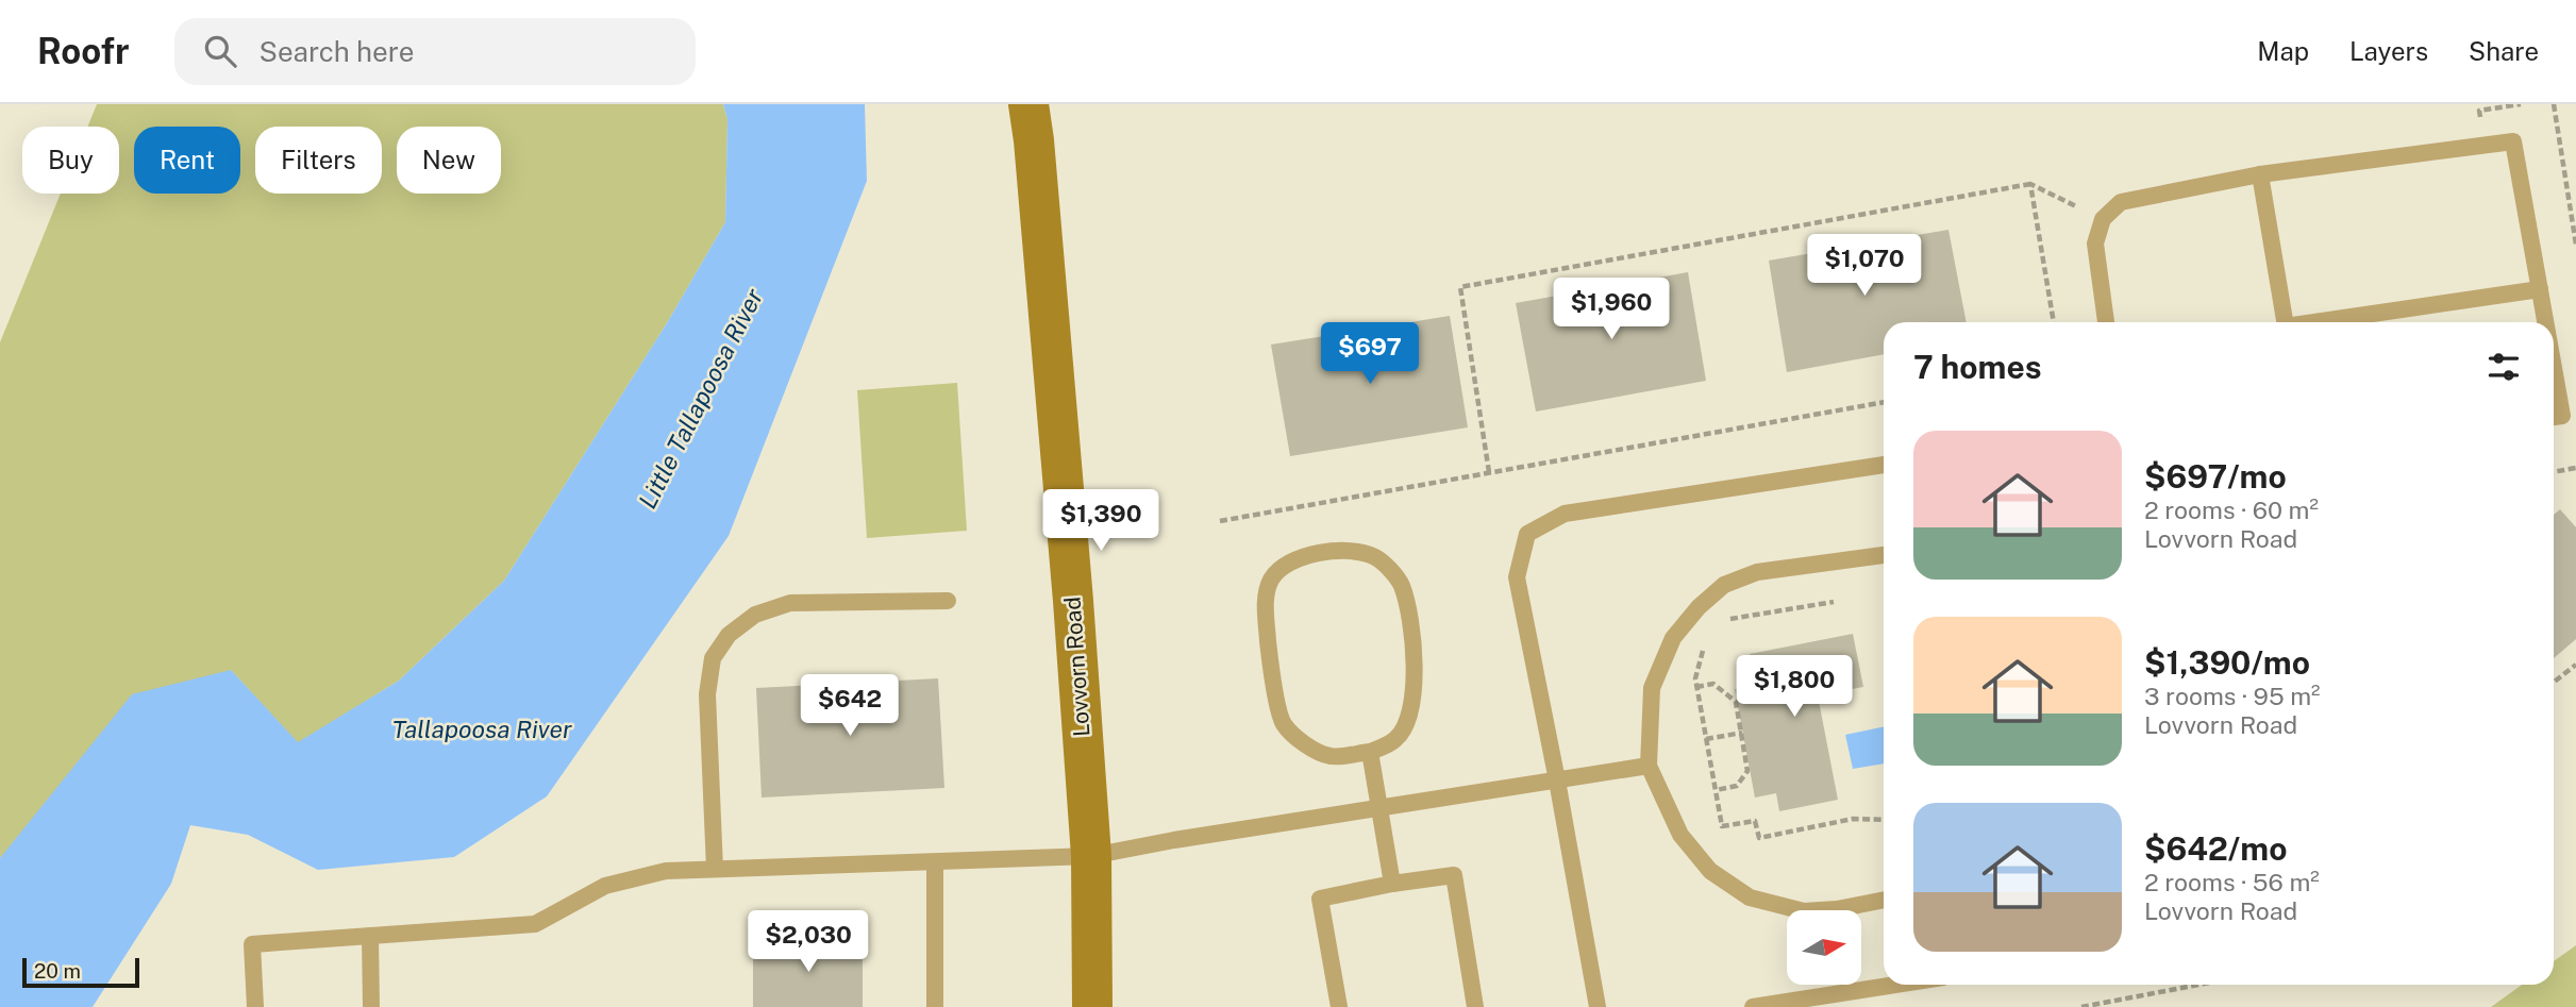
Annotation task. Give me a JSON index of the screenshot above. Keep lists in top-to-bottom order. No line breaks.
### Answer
{"streets":{"street":["Lovvorn Road"]},"water":["Little Tallapoosa River","Tallapoosa River"],"scale_bar":"20 m","north":"right","page":{"header":"Roofr","search":"Search here","nav":["Map","Layers","Share"],"chip":["Buy","Rent","Filters","New"],"price":["$1,070","$1,960","$697","$1,390","$1,800","$642","$2,030"],"heading":"7 homes","list":[{"name":"$697/mo","note":"2 rooms · 60 m² · Lovvorn Road"},{"name":"$1,390/mo","note":"3 rooms · 95 m² · Lovvorn Road"},{"name":"$642/mo","note":"2 rooms · 56 m² · Lovvorn Road"}],"scale":"20 m"}}
